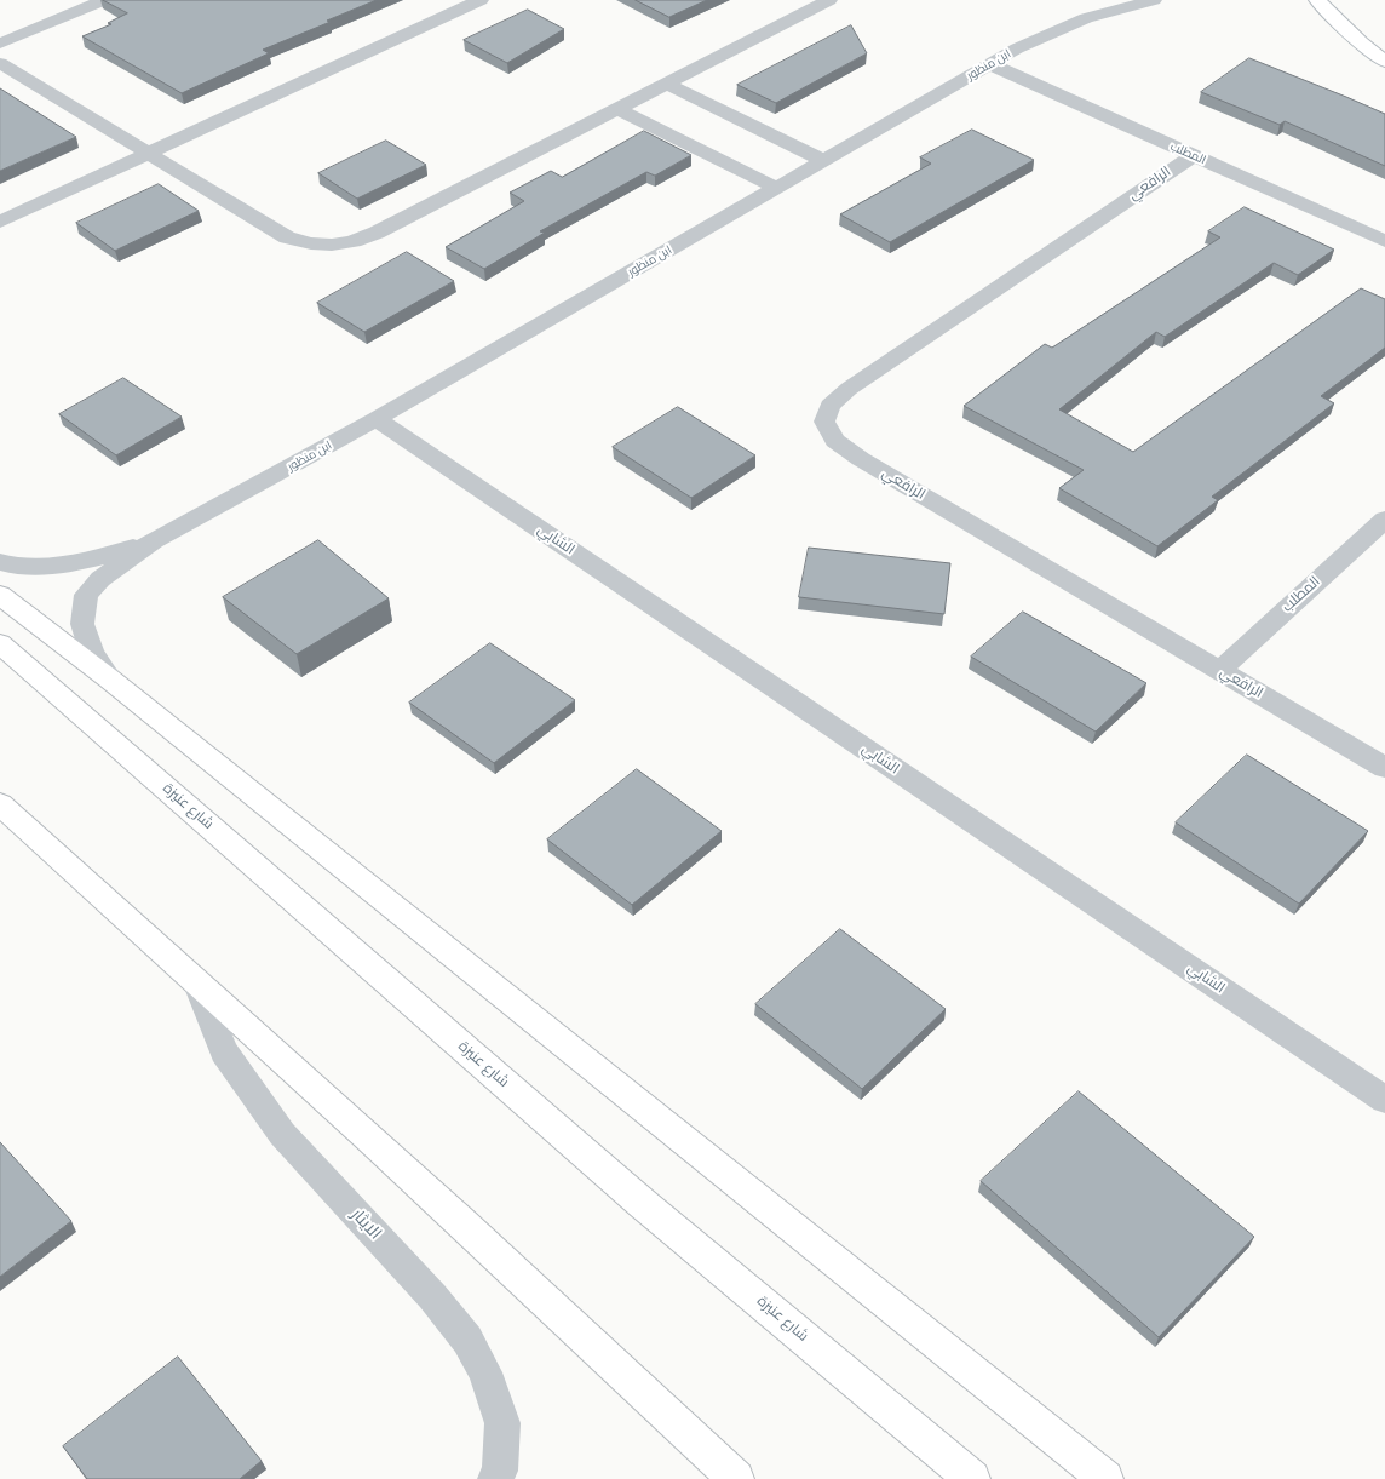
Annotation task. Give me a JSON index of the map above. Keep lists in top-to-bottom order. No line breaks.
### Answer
{"streets":{"main road":["شارع عنيزة"],"street":["ابن منظور","المطلب","الرافعي","الشابي","الايثار"]},"crossings":[["ابن منظور","المطلب"],["ابن منظور","الشابي"],["المطلب","الرافعي"]]}
